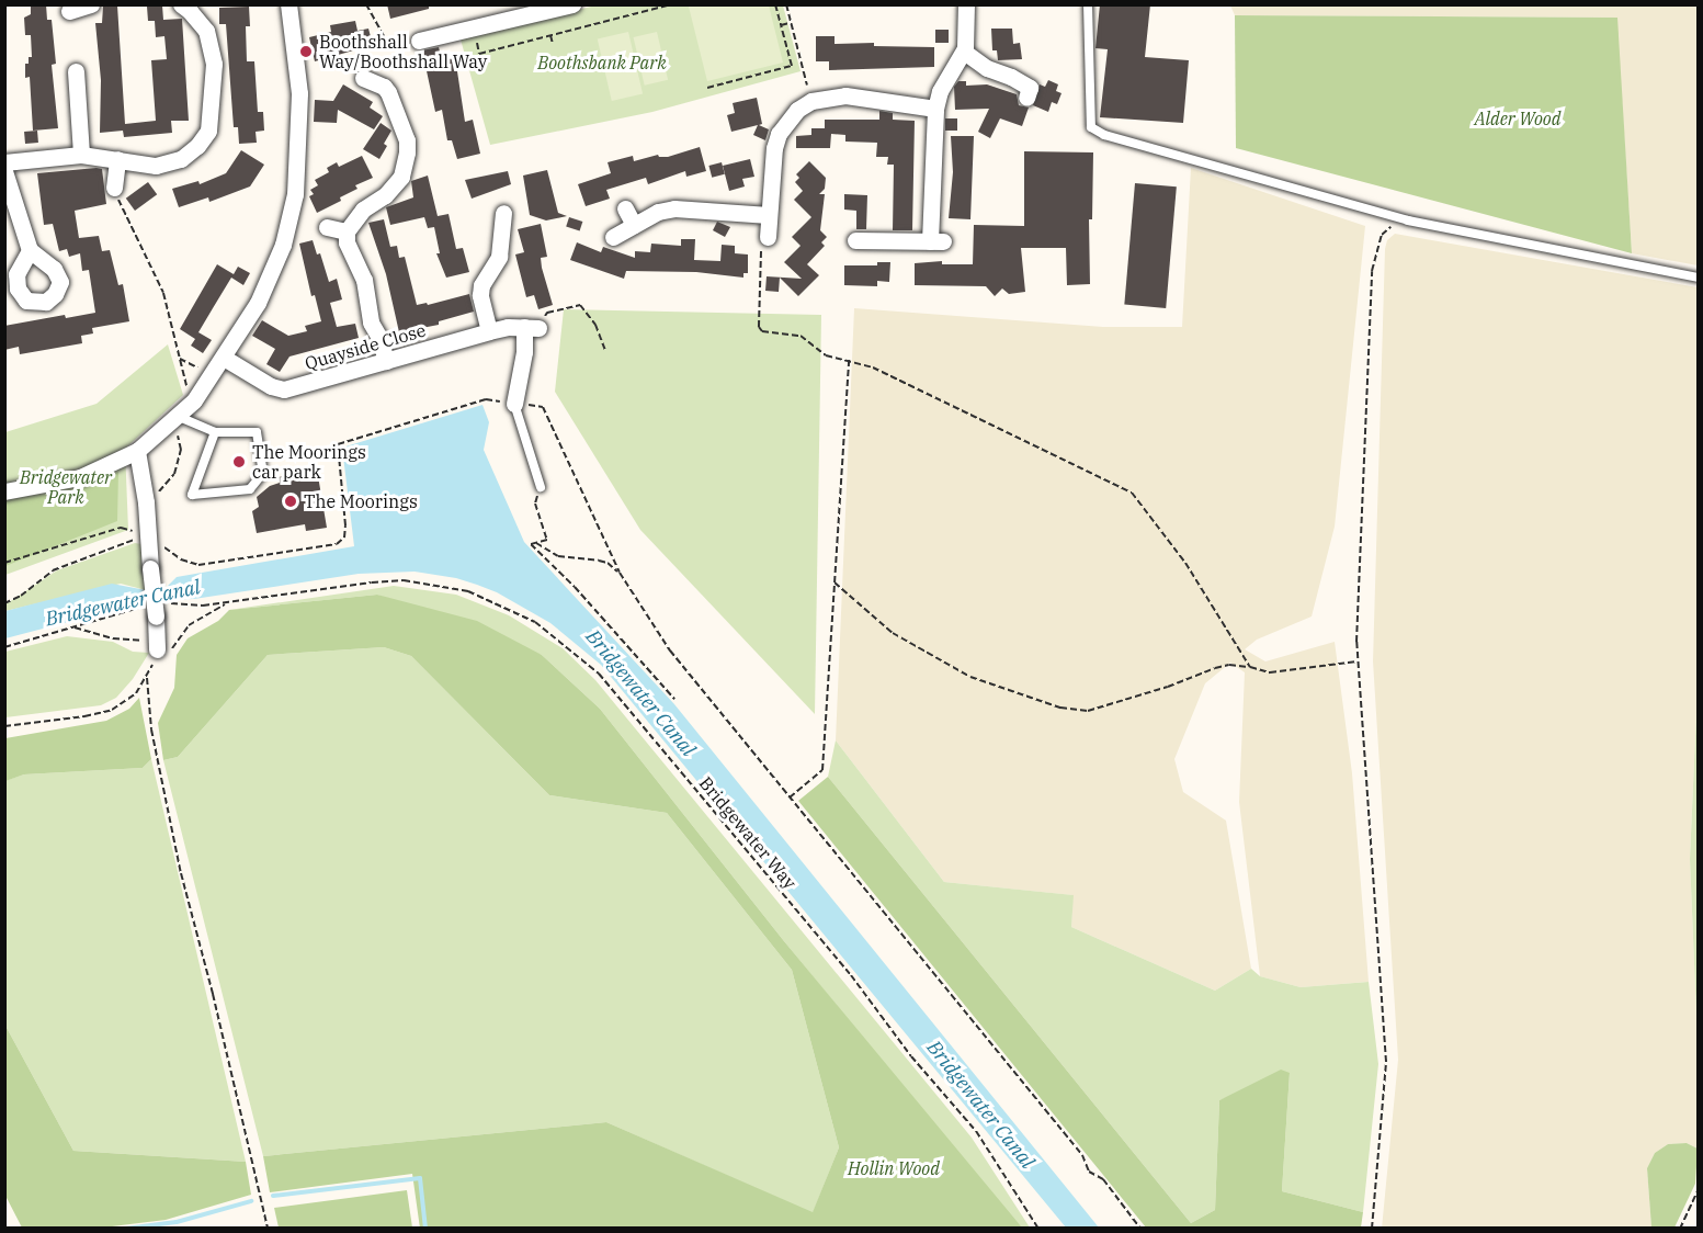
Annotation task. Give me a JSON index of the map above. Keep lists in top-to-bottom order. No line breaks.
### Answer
{"streets":{"street":["Quayside Close"],"path":["Bridgewater Way"]},"water":["Bridgewater Canal"],"parks":["Boothsbank Park","Alder Wood","Bridgewater Park","Hollin Wood"],"places":["Boothshall Way/Boothshall Way","The Moorings car park","The Moorings"]}
